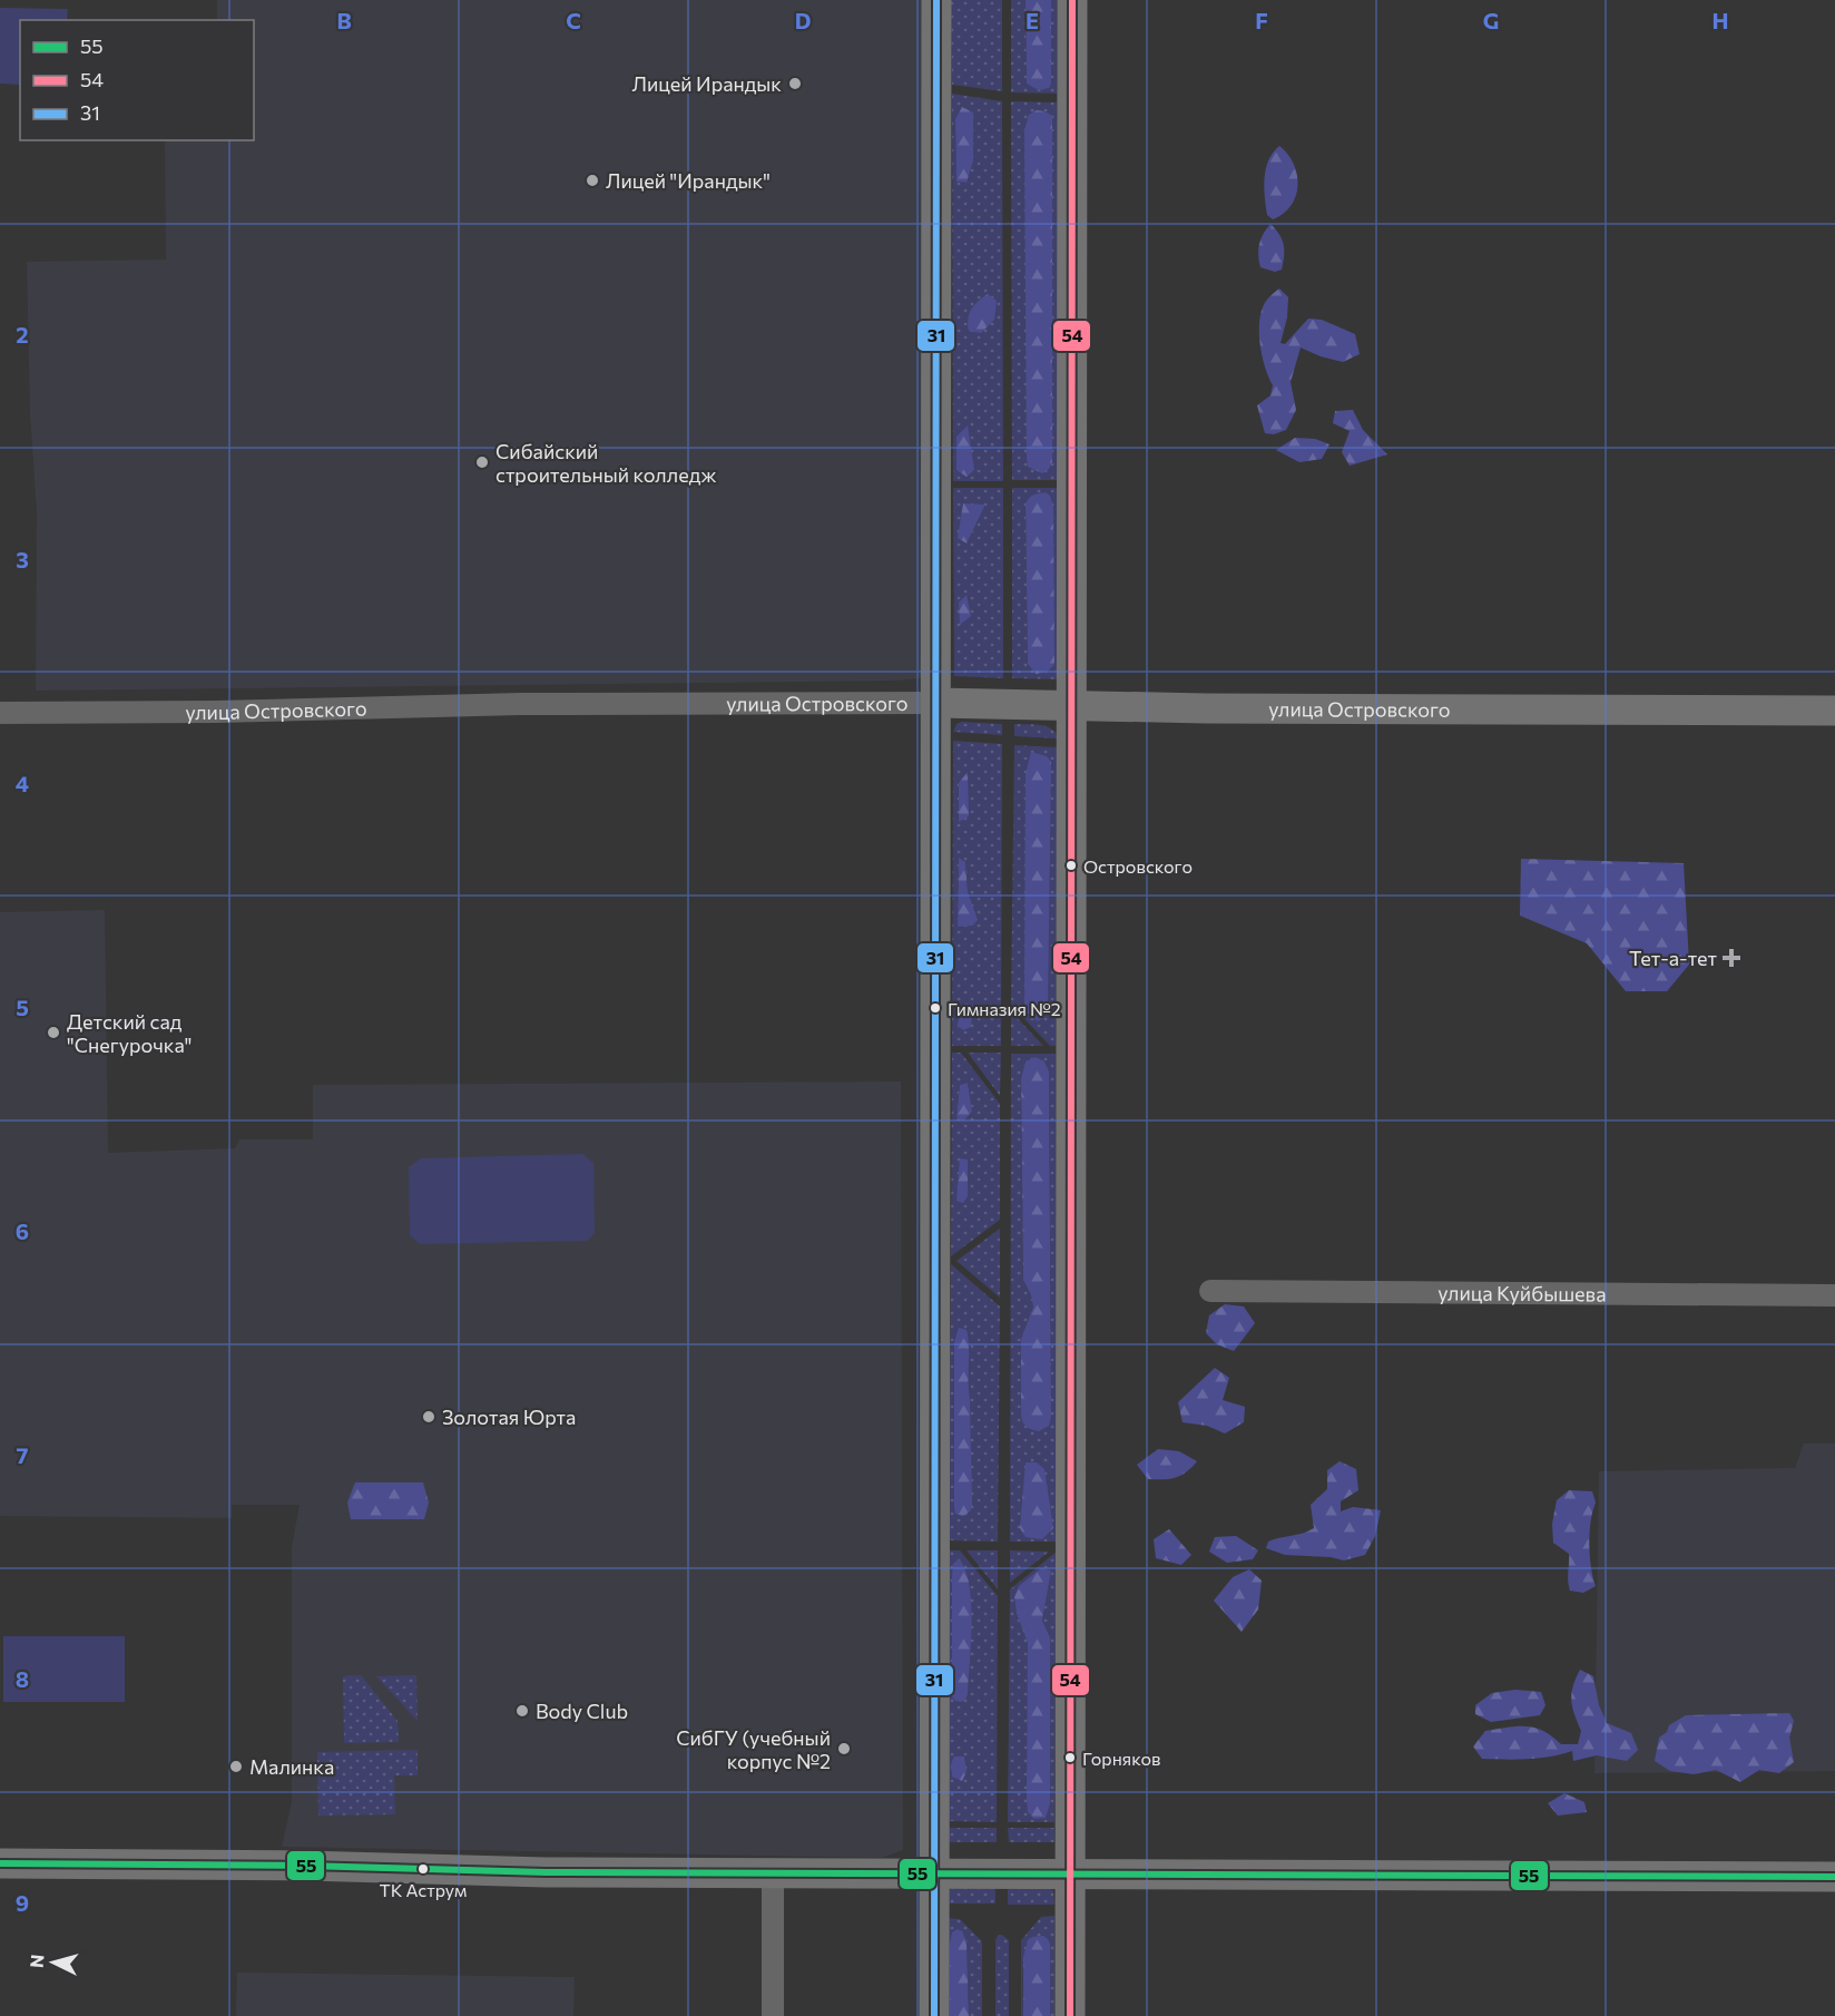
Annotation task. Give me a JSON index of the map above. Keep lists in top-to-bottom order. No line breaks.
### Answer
{"streets":{"main road":["улица Островского"],"street":["улица Куйбышева"]},"places":{"other":["Лицей Ирандык","Лицей \"Ирандык\"","Сибайский строительный колледж","Островского","Гимназия №2","Детский сад \"Снегурочка\"","Золотая Юрта","Body Club","СибГУ (учебный корпус №2","Горняков","Малинка","ТК Аструм"],"health":["Тет-а-тет"]},"lines":["transit line 54","transit line 31","transit line 55"],"legend":["55","54","31"],"north":"left","grid":{"columns":["B","C","D","E","F","G","H"],"rows":["2","3","4","5","6","7","8","9"]}}
